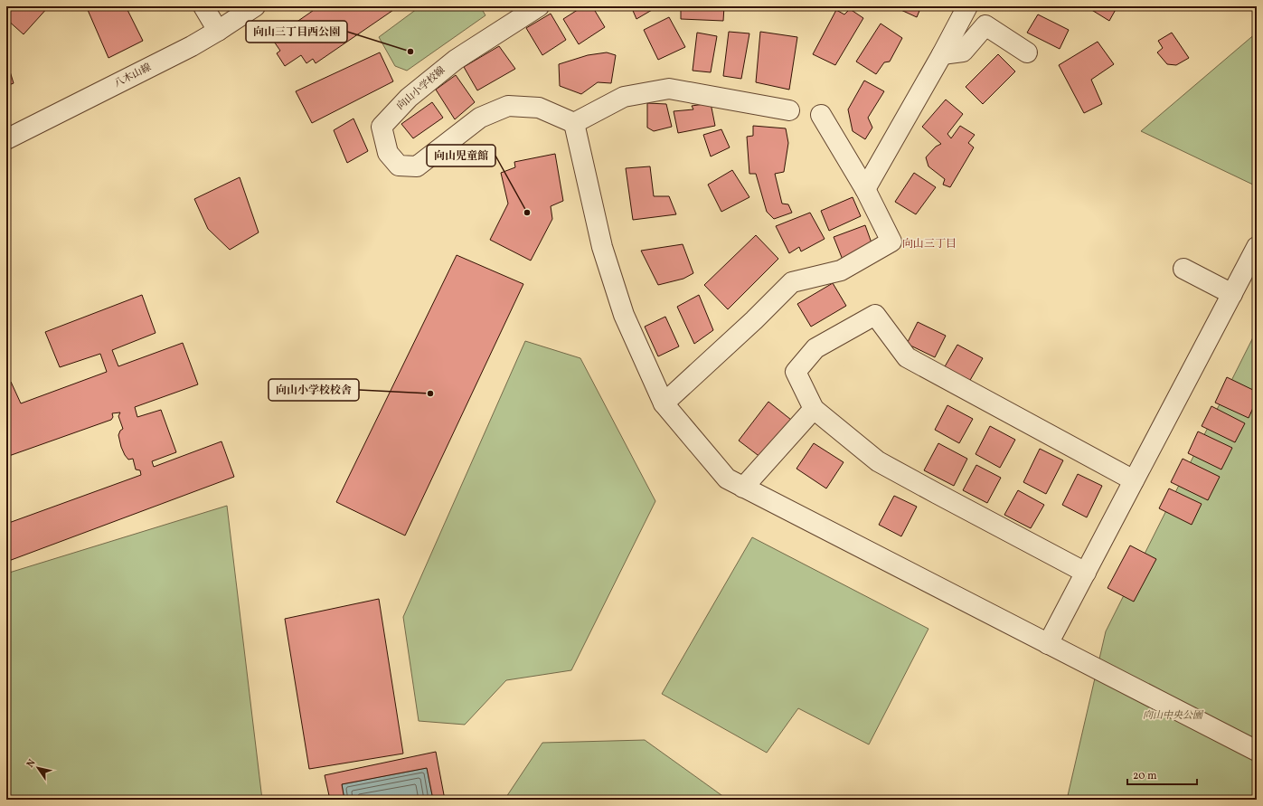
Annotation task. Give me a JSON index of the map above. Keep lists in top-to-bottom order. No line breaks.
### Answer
{"streets":{"street":["八木山線","向山小学校線"]},"districts":["向山三丁目"],"parks":["向山中央公園"],"places":["向山三丁目西公園","向山児童館","向山小学校校舎"],"scale_bar":"20 m","north":"top left"}
